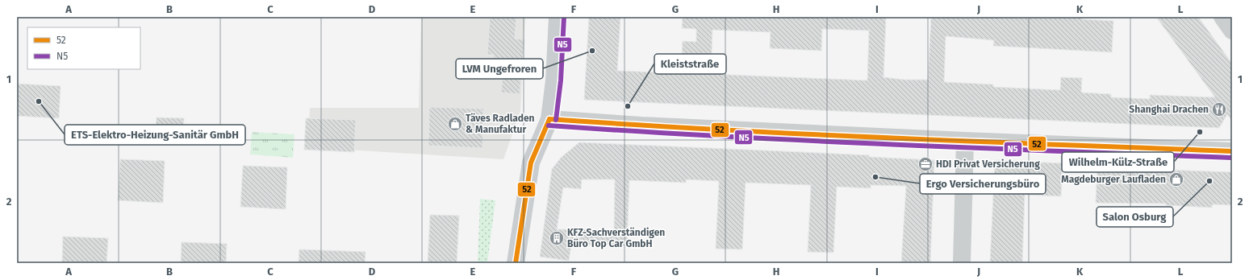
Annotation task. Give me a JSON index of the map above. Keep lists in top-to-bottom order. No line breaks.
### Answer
{"places":{"other":["LVM Ungefroren","ETS-Elektro-Heizung-Sanitär GmbH","Kleiststraße","Wilhelm-Külz-Straße","Ergo Versicherungsbüro","Salon Osburg"],"restaurant":["Shanghai Drachen"],"shop":["Täves Radladen & Manufaktur","Magdeburger Laufladen"],"office":["HDI Privat Versicherung"],"building":["KFZ-Sachverständigen Büro Top Car GmbH"]},"lines":["transit line N5","transit line 52"],"legend":["52","N5"],"grid":{"columns":["A","B","C","D","E","F","G","H","I","J","K","L"],"rows":["1","2"]}}
